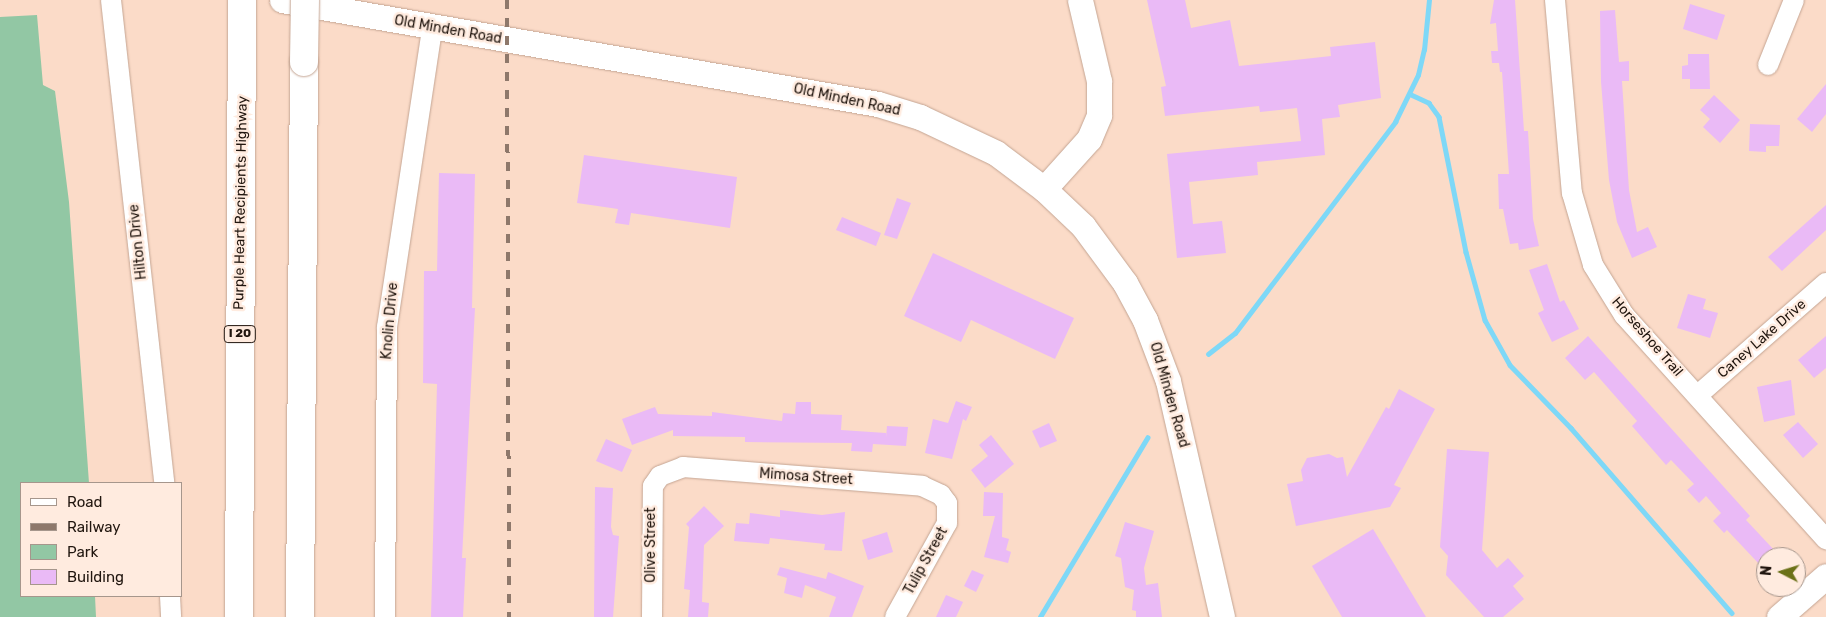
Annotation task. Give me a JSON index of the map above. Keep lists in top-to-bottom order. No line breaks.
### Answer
{"streets":{"highway":["Purple Heart Recipients Highway","I 20"],"main road":["Old Minden Road"],"street":["Hilton Drive","Knolin Drive","Horseshoe Trail","Caney Lake Drive","Mimosa Street","Olive Street","Tulip Street"]},"crossings":[["Old Minden Road","Knolin Drive"],["Horseshoe Trail","Caney Lake Drive"],["Mimosa Street","Olive Street"],["Mimosa Street","Tulip Street"]],"legend":["Road","Railway","Park","Building"],"north":"left"}
